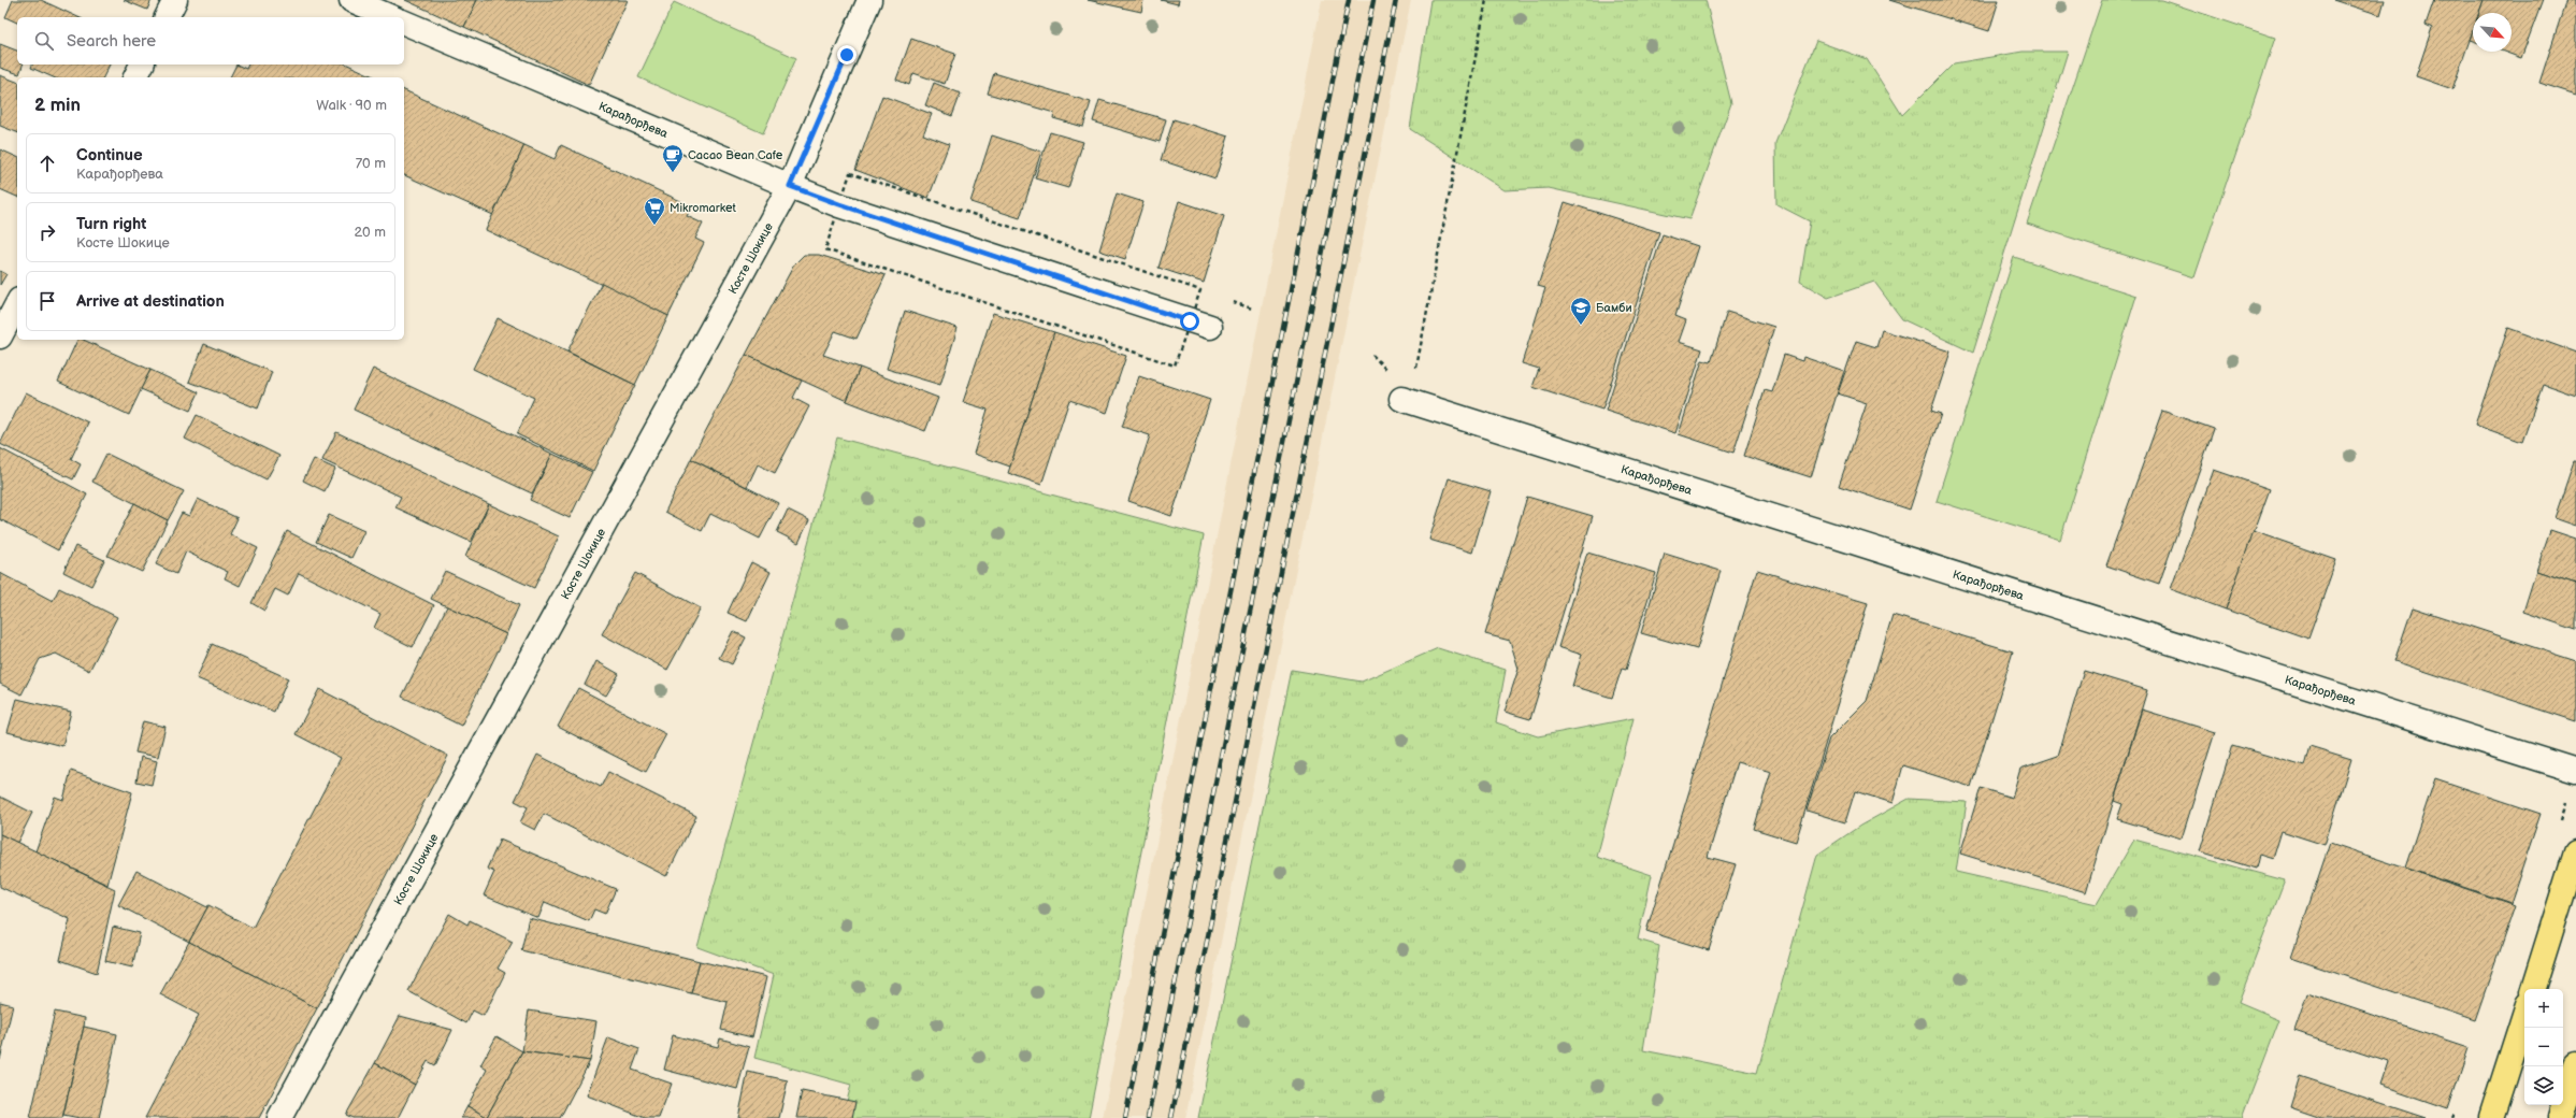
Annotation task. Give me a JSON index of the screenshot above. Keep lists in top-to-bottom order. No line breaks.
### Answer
{"streets":{"street":["Карађорђева","Косте Шокице"]},"crossings":[["Карађорђева","Косте Шокице"]],"places":{"cafe":["Cacao Bean Cafe"],"supermarket":["Mikromarket"],"school or university":["Бамби"]},"north":"bottom right","page":{"search":"Search here","heading":["2 min","Walk · 90 m"],"list":[["Continue","Карађорђева","70 m"],["Turn right","Косте Шокице","20 m"],"Arrive at destination"],"map_buttons":["+","−"]}}
